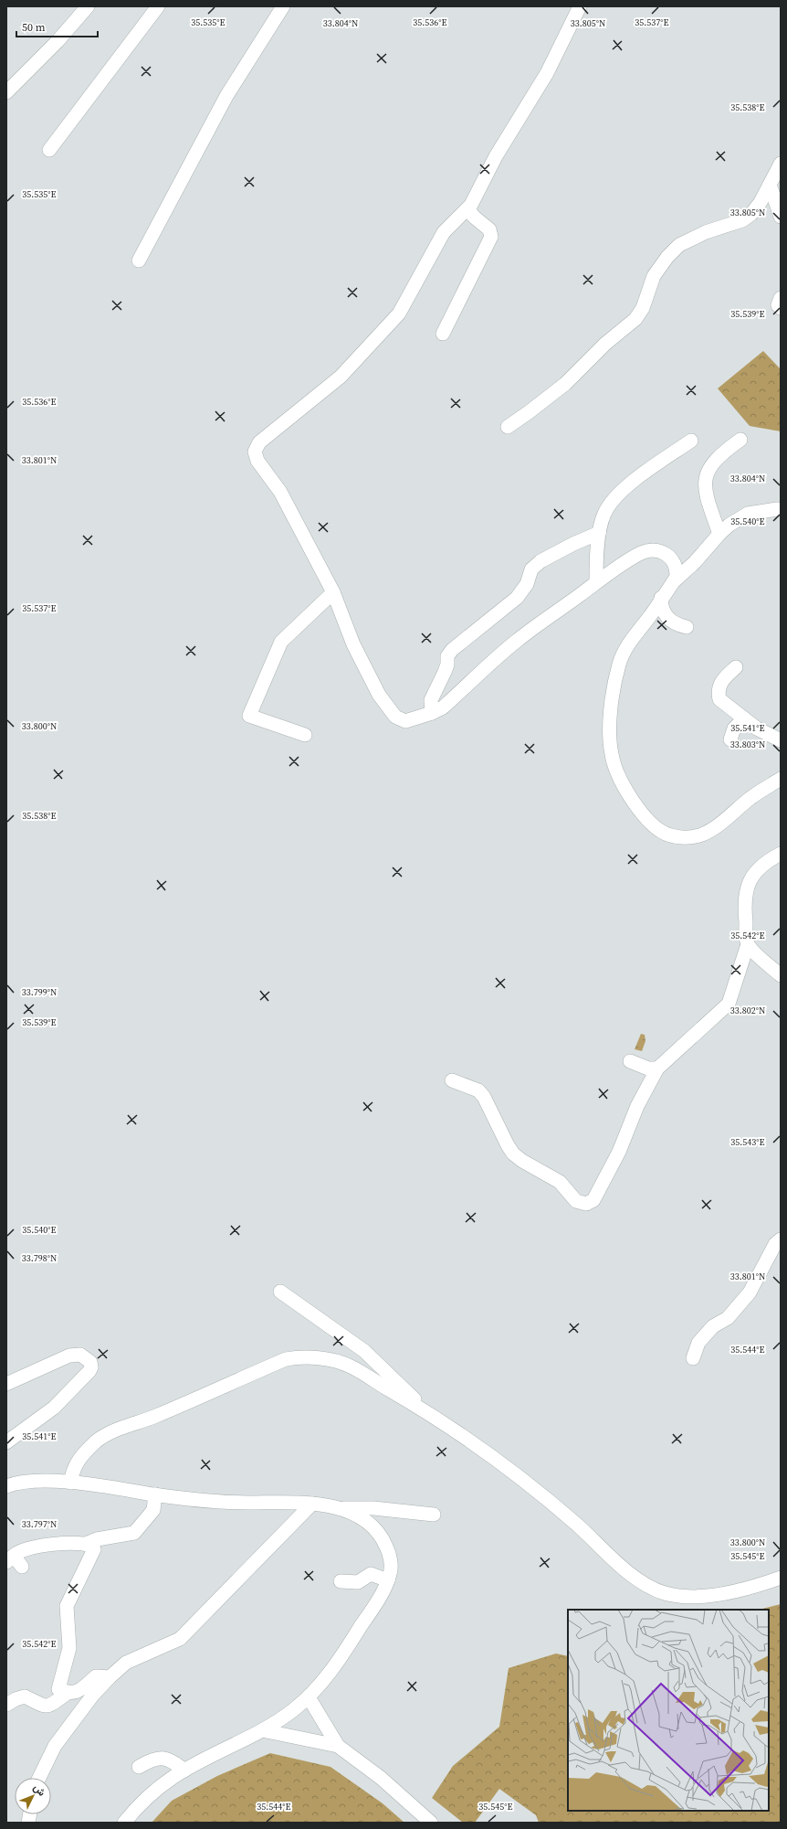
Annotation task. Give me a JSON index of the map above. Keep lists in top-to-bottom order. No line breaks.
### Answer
{"scale_bar":"50 m","north":"top right","coordinates":["35.535°E","35.536°E","35.537°E","33.804°N","33.805°N","35.538°E","35.539°E","33.801°N","35.540°E","33.800°N","35.541°E","33.803°N","35.542°E","33.799°N","33.802°N","35.543°E","33.798°N","35.544°E","33.797°N","35.545°E"]}
